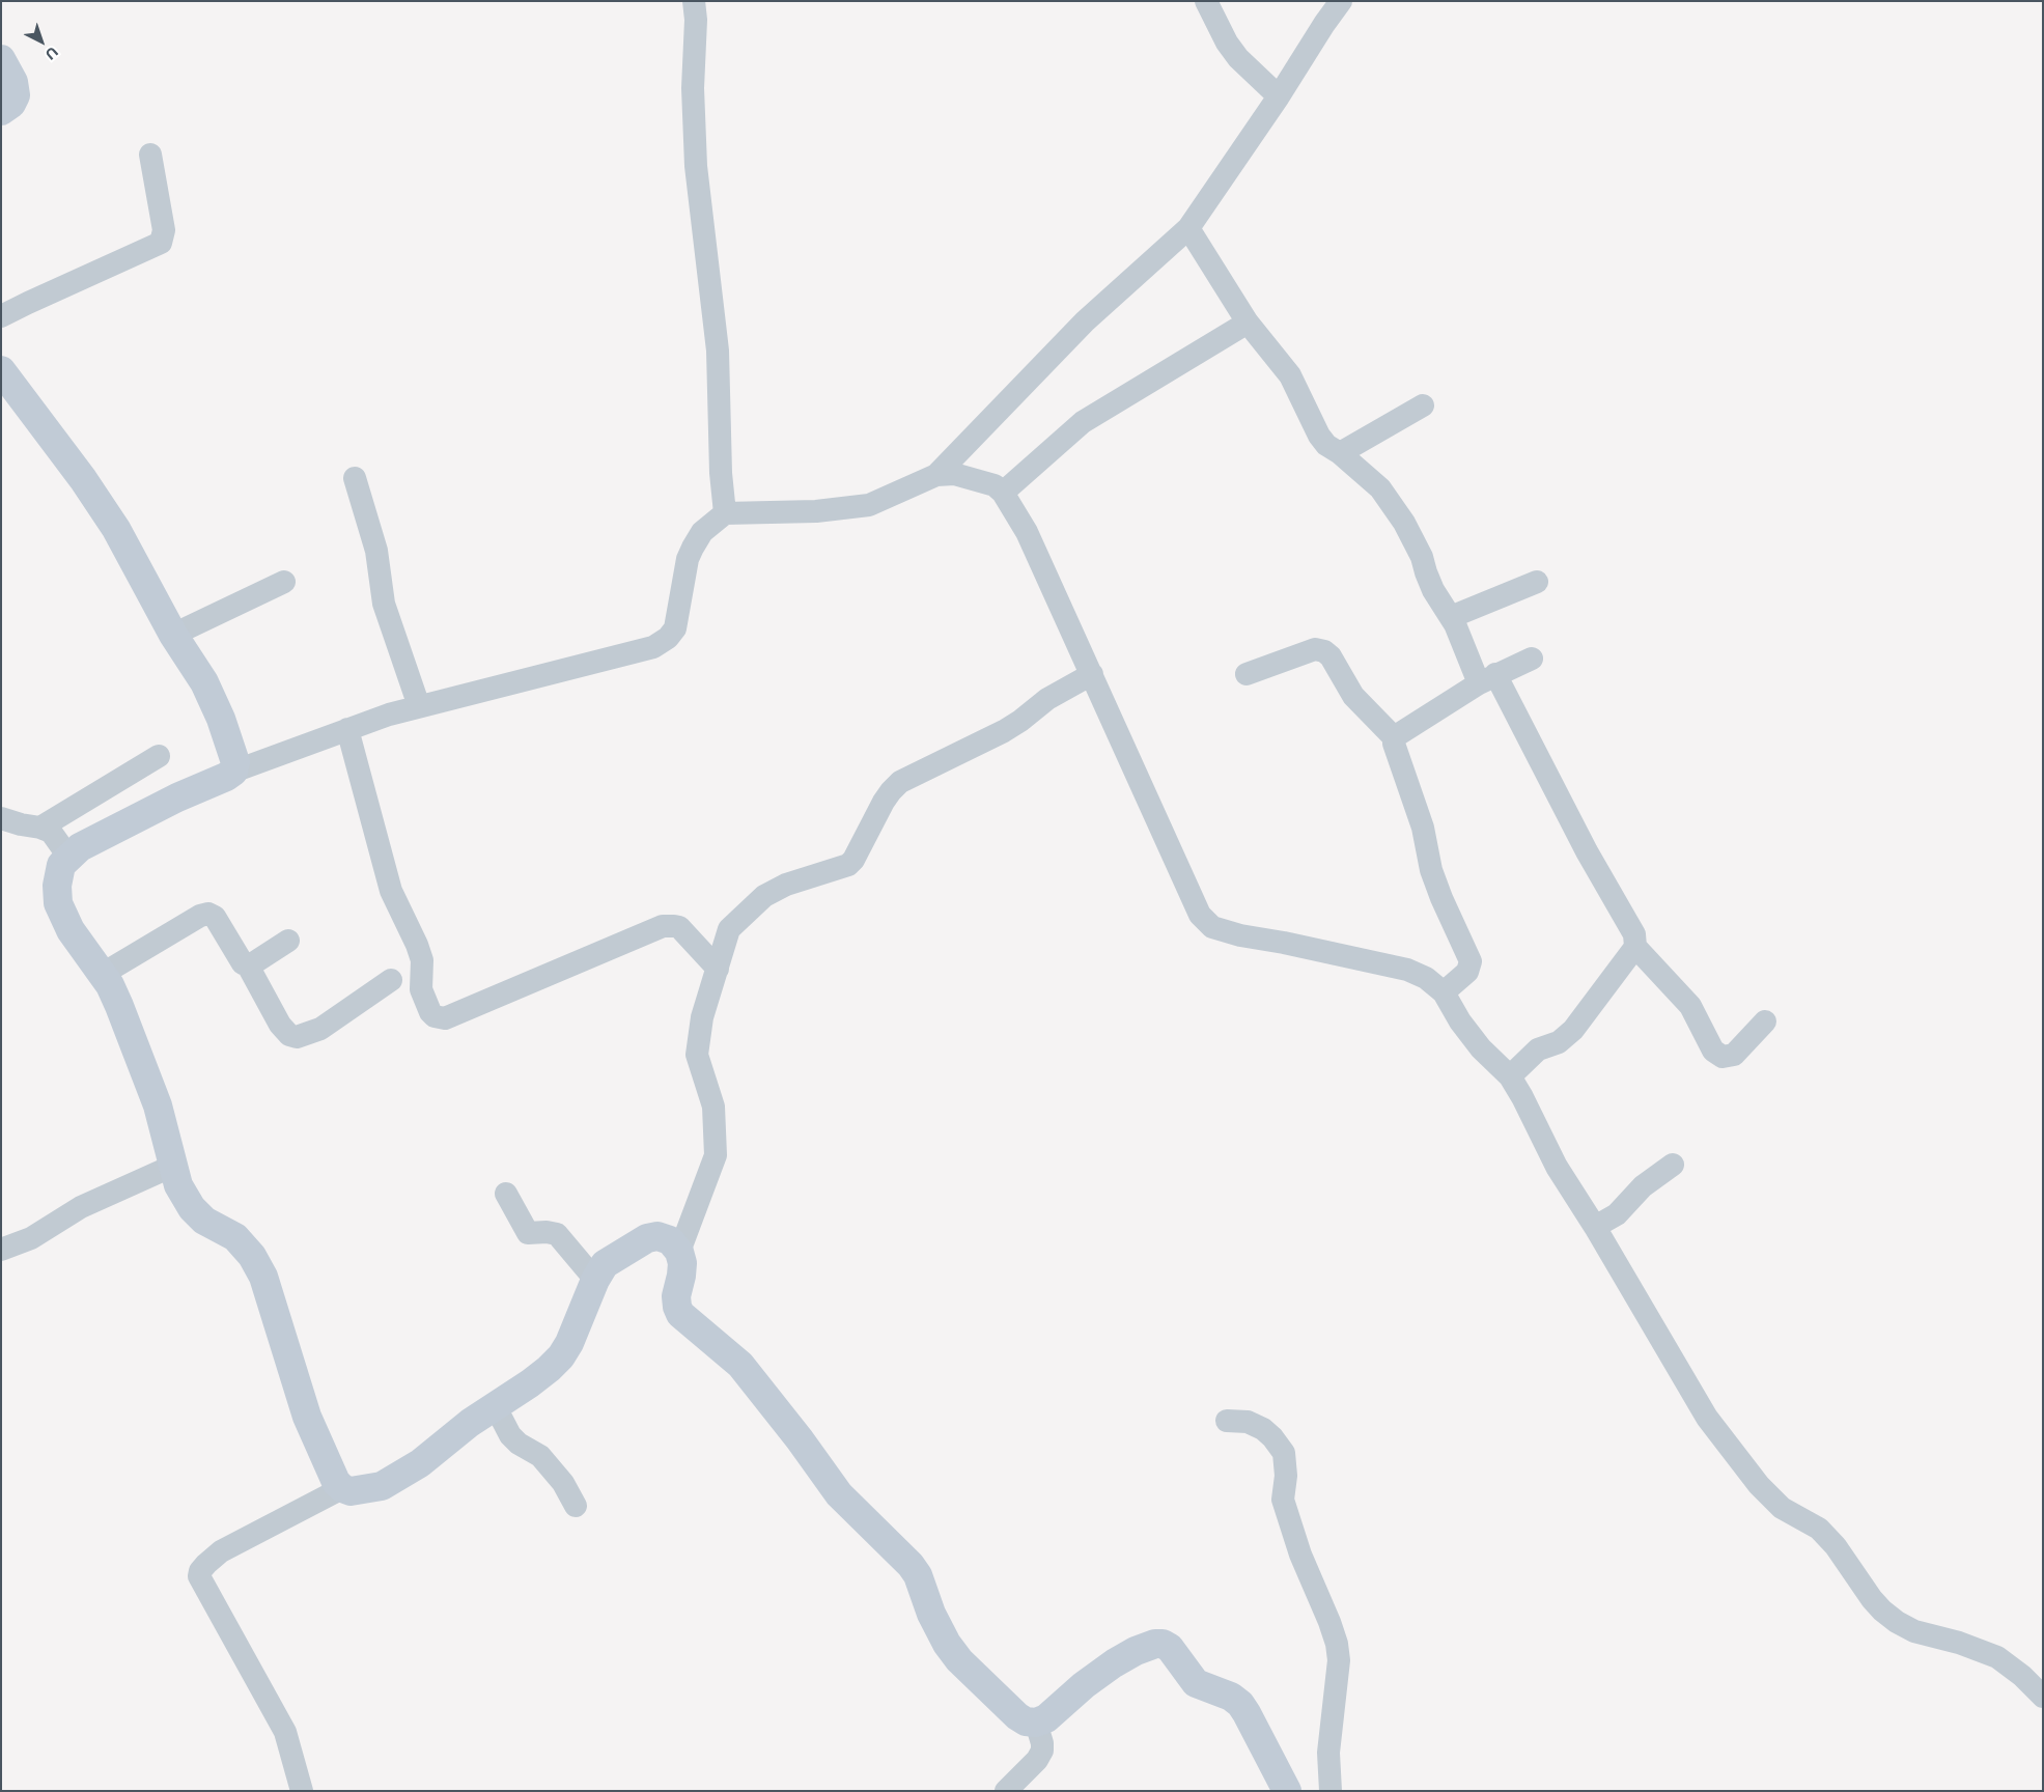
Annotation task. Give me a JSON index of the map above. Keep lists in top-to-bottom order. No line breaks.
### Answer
{"north":"bottom right"}
